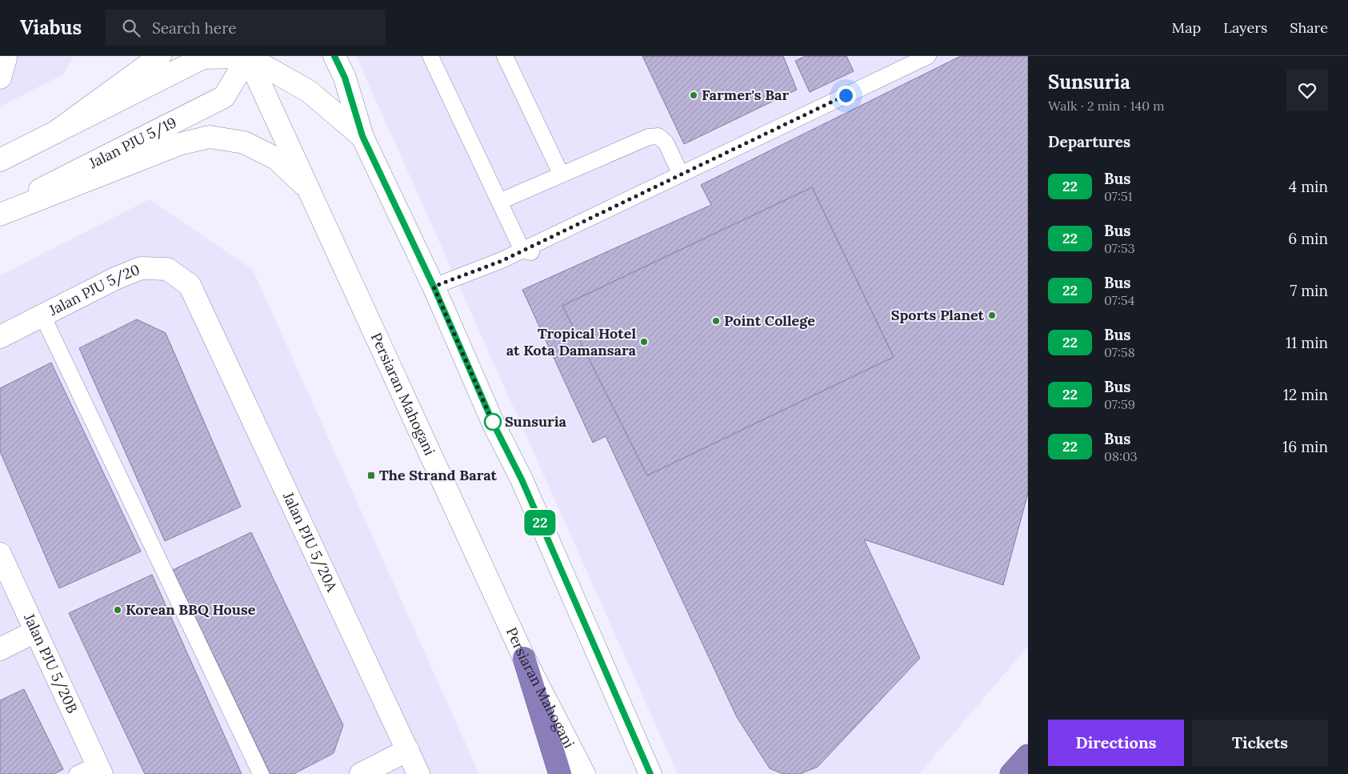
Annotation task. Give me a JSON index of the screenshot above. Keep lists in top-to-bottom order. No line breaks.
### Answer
{"streets":{"main road":["Jalan PJU 5/19","Jalan PJU 5/20","Persiaran Mahogani","Jalan PJU 5/20A","Jalan PJU 5/20B"]},"crossings":[["Jalan PJU 5/19","Persiaran Mahogani"],["Jalan PJU 5/20","Jalan PJU 5/20A"]],"places":{"other":["Farmer's Bar","Sports Planet","Point College","Tropical Hotel at Kota Damansara","Sunsuria","Korean BBQ House"],"transit":["The Strand Barat"]},"lines":["bus line 22"],"page":{"header":"Viabus","search":"Search here","nav":["Map","Layers","Share"],"on_map":"22","heading":[["Sunsuria","Walk · 2 min · 140 m"],"Departures"],"list":[{"mark":"22","name":"Bus","note":"07:51","value":"4 min"},{"mark":"22","name":"Bus","note":"07:53","value":"6 min"},{"mark":"22","name":"Bus","note":"07:54","value":"7 min"},{"mark":"22","name":"Bus","note":"07:58","value":"11 min"},{"mark":"22","name":"Bus","note":"07:59","value":"12 min"},{"mark":"22","name":"Bus","note":"08:03","value":"16 min"}],"buttons":["Directions","Tickets"]}}
